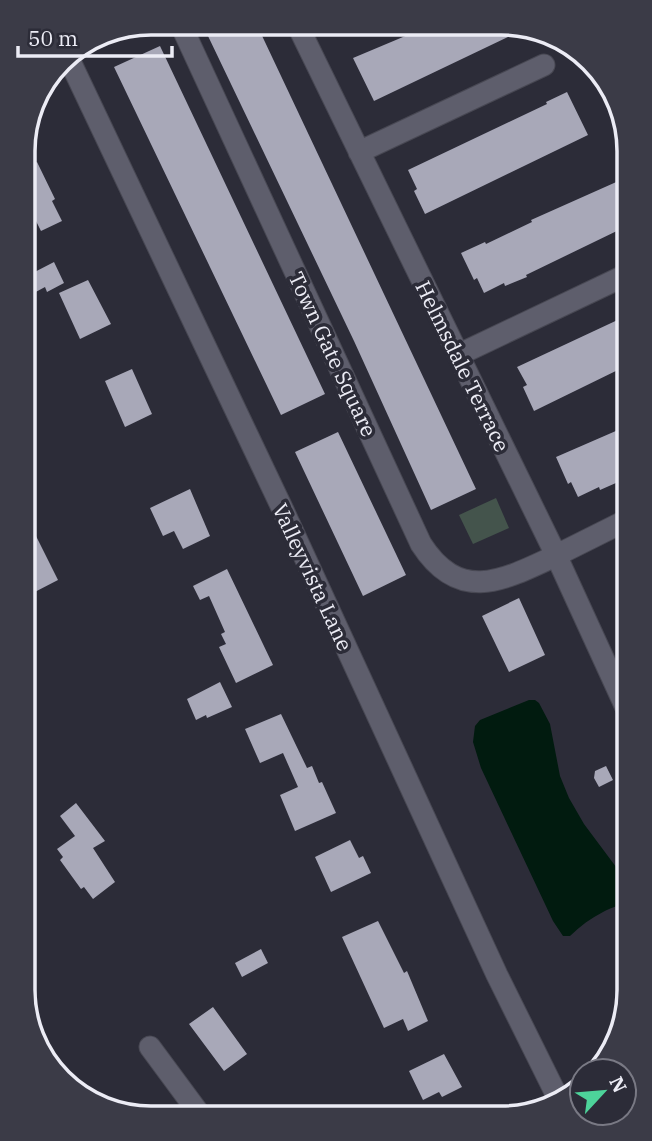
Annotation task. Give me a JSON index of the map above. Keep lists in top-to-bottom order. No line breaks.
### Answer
{"streets":{"street":["Town Gate Square","Helmsdale Terrace","Valleyvista Lane"]},"crossings":[["Town Gate Square","Helmsdale Terrace"]],"scale_bar":"50 m","north":"top right"}
